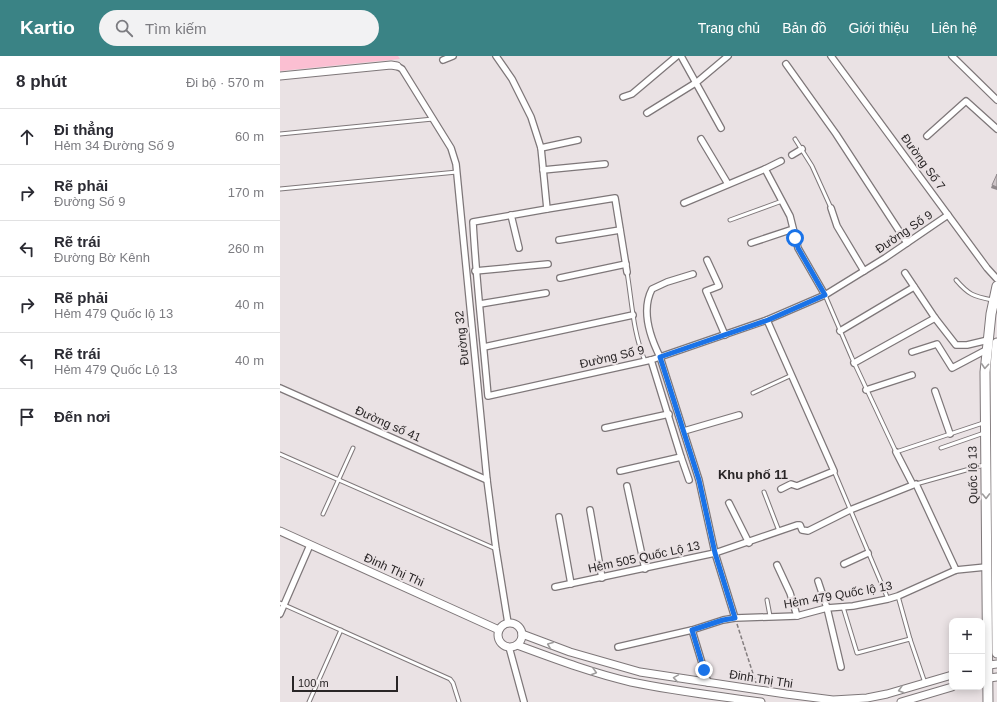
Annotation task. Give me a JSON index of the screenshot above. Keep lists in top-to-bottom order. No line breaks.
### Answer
{"streets":{"highway":["Quốc lộ 13"],"street":["Đường Số 7","Đường Số 9","Đường 32","Đường số 41","Hẻm 505 Quốc Lộ 13","Đinh Thị Thi","Hẻm 479 Quốc lộ 13"]},"crossings":[["Đường Số 7","Đường Số 9"],["Đường 32","Đường số 41"],["Đường 32","Đinh Thị Thi"],["Quốc lộ 13","Hẻm 479 Quốc lộ 13"]],"districts":["Khu phố 11"],"scale_bar":"100 m","page":{"header":"Kartio","search":"Tìm kiếm","nav":["Trang chủ","Bản đồ","Giới thiệu","Liên hệ"],"heading":["8 phút","Đi bộ · 570 m"],"list":[["Đi thẳng","Hẻm 34 Đường Số 9","60 m"],["Rẽ phải","Đường Số 9","170 m"],["Rẽ trái","Đường Bờ Kênh","260 m"],["Rẽ phải","Hẻm 479 Quốc lộ 13","40 m"],["Rẽ trái","Hẻm 479 Quốc Lộ 13","40 m"],"Đến nơi"],"map_buttons":["+","−"],"scale":"100 m"}}
